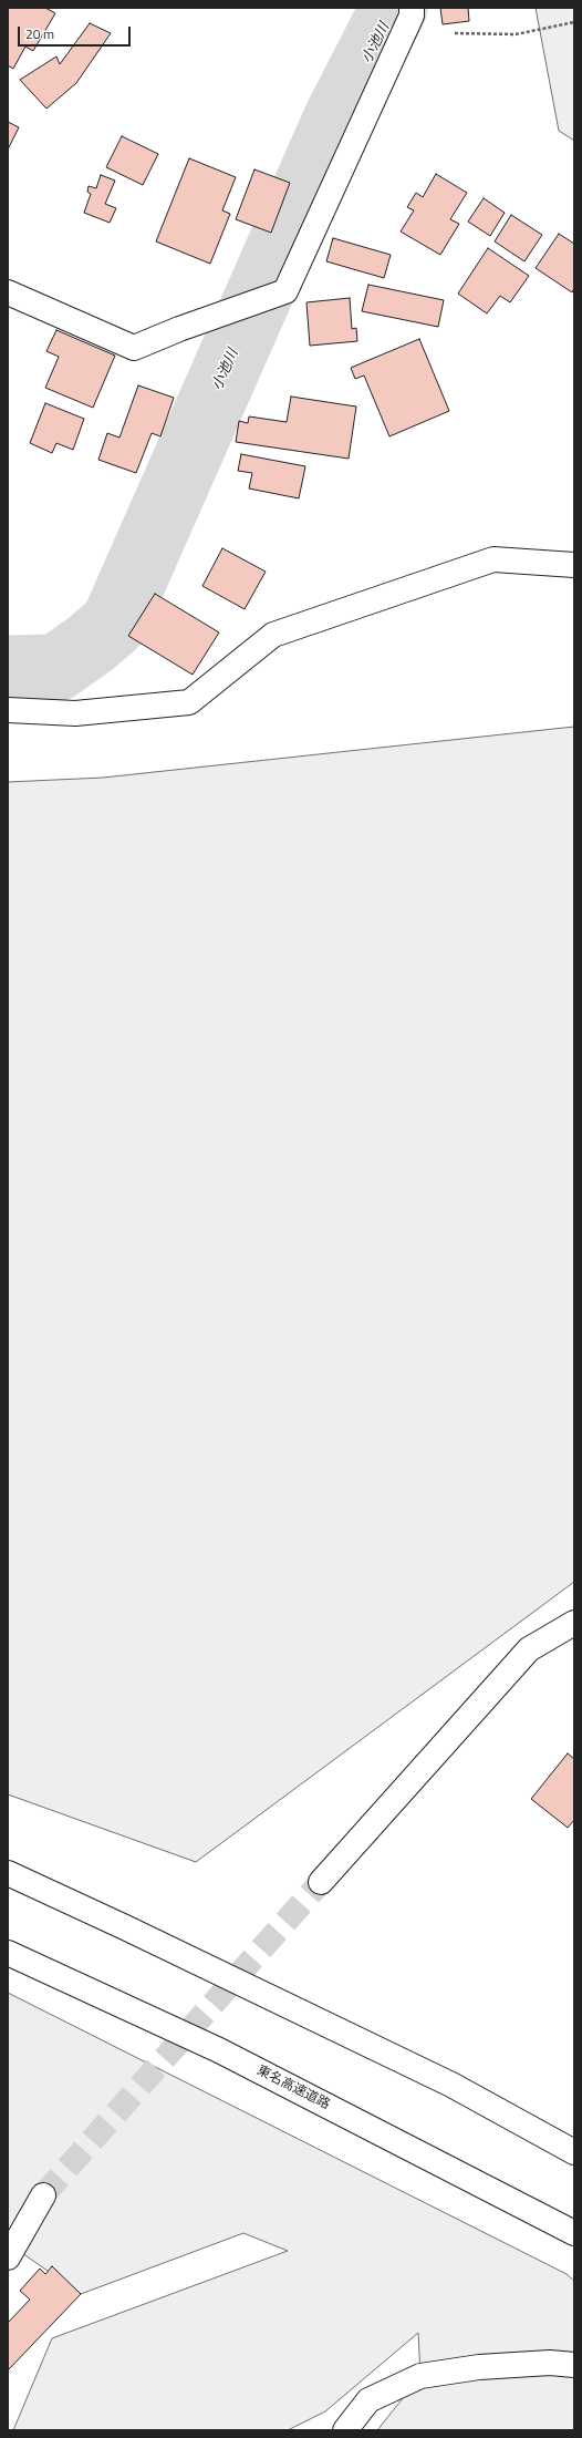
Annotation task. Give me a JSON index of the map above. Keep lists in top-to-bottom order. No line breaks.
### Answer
{"streets":{"main road":["東名高速道路"]},"water":["小池川"],"scale_bar":"20 m"}
